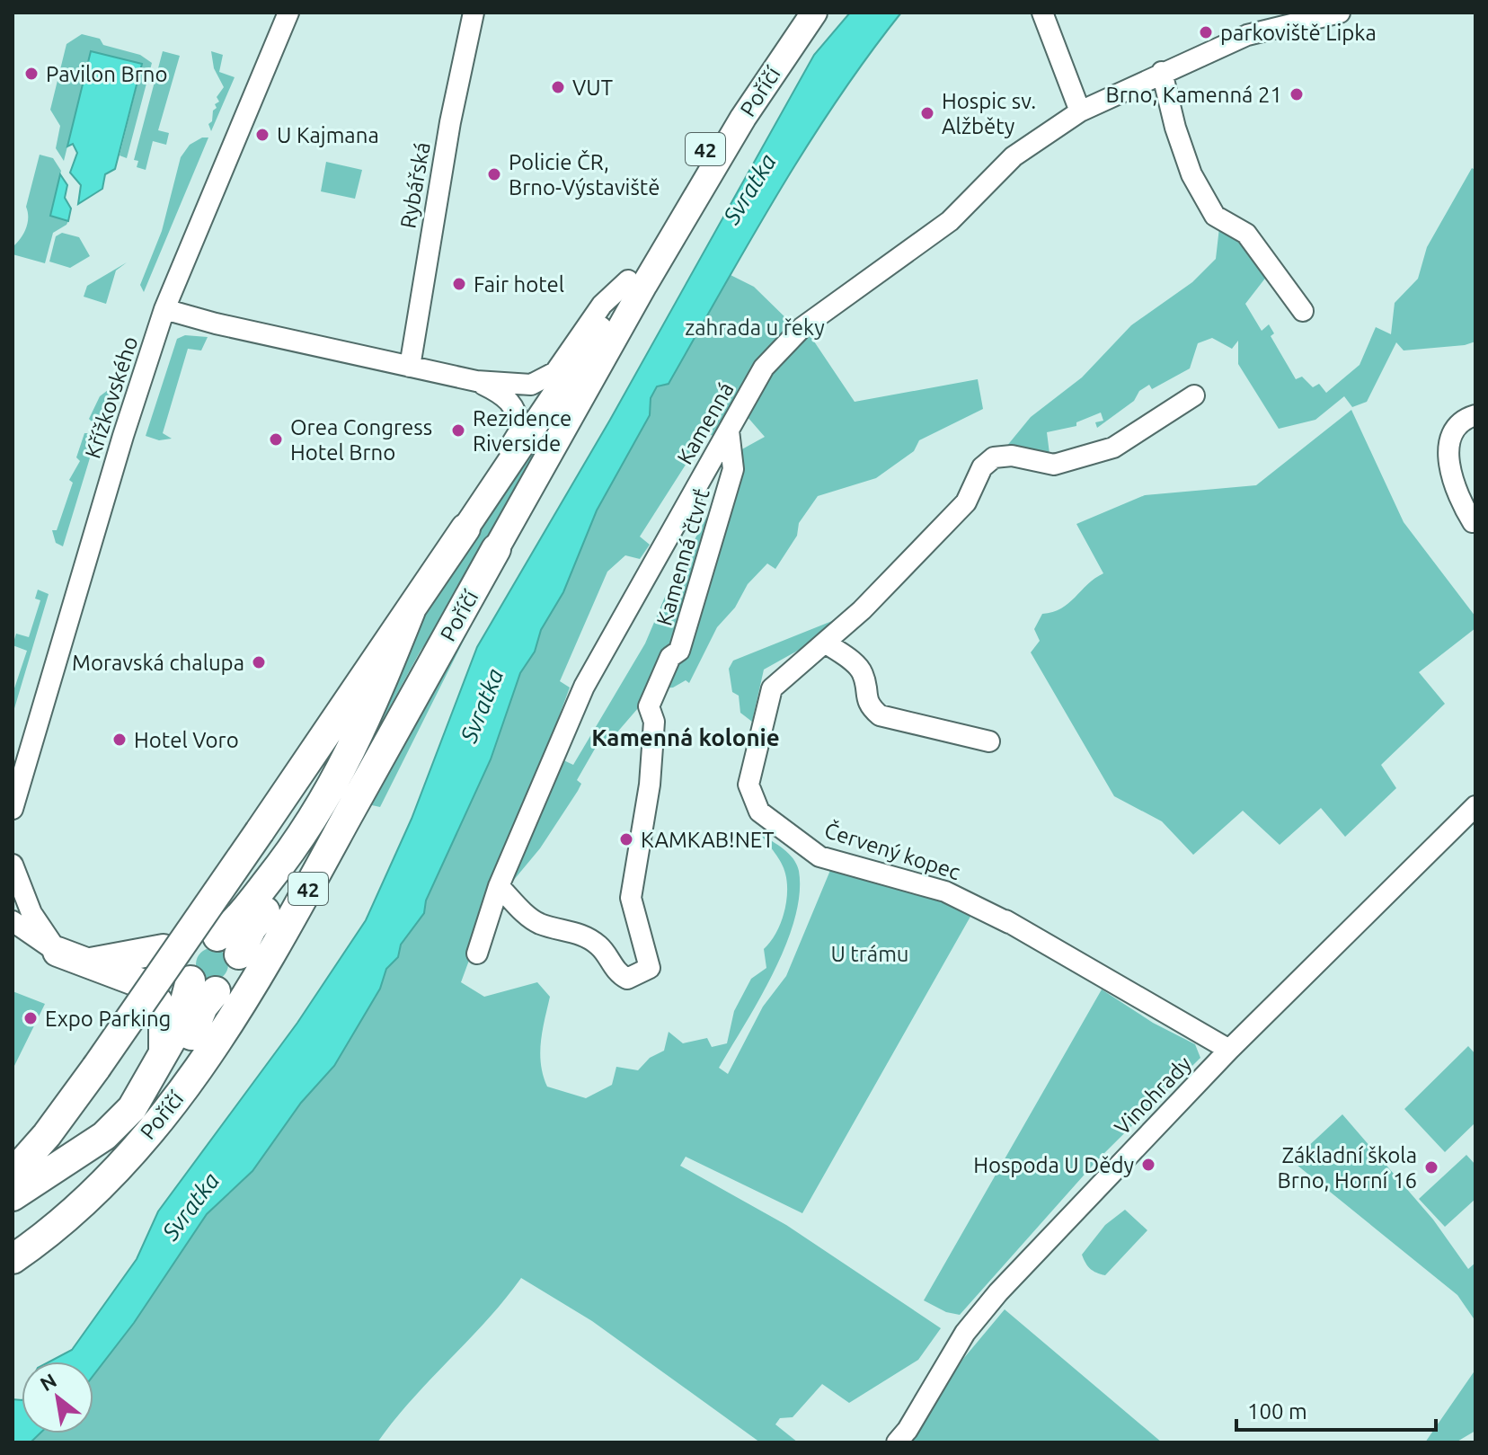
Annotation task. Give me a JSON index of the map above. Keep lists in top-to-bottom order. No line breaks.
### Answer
{"streets":{"highway":["Poříčí","42"],"street":["Rybářská","Křížkovského","Kamenná","Kamenná čtvrť","Červený kopec","Vinohrady"]},"crossings":[["Poříčí","42"],["Poříčí","Rybářská"],["Poříčí","Křížkovského"],["Kamenná","Kamenná čtvrť"],["Červený kopec","Vinohrady"]],"districts":["Kamenná kolonie"],"water":["Svratka"],"parks":["zahrada u řeky","U trámu"],"places":["parkoviště Lipka","Pavilon Brno","VUT","Brno, Kamenná 21","Hospic sv. Alžběty","U Kajmana","Policie ČR, Brno-Výstaviště","Fair hotel","Rezidence Riverside","Orea Congress Hotel Brno","Moravská chalupa","Hotel Voro","KAMKAB!NET","Expo Parking","Hospoda U Dědy","Základní škola Brno, Horní 16"],"scale_bar":"100 m","north":"top left"}
